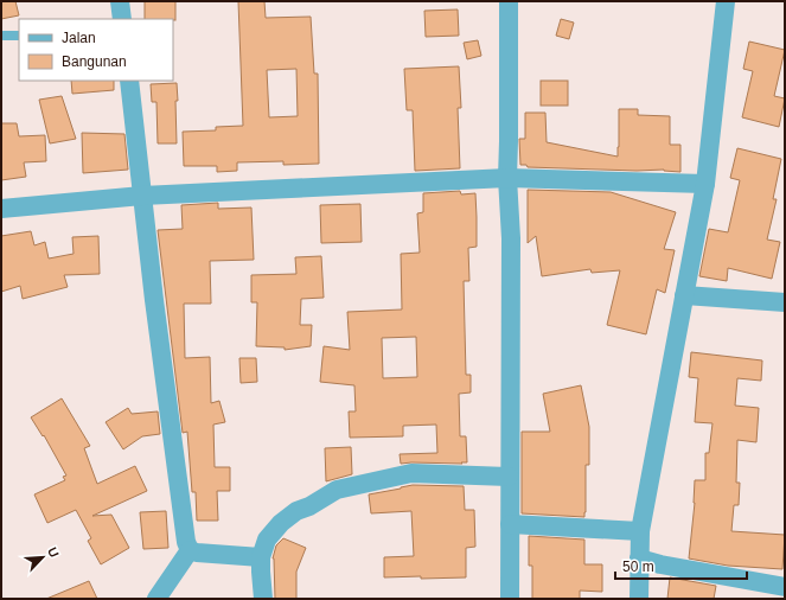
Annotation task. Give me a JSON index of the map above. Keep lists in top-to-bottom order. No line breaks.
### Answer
{"legend":["Jalan","Bangunan"],"scale_bar":"50 m","north":"top right"}
